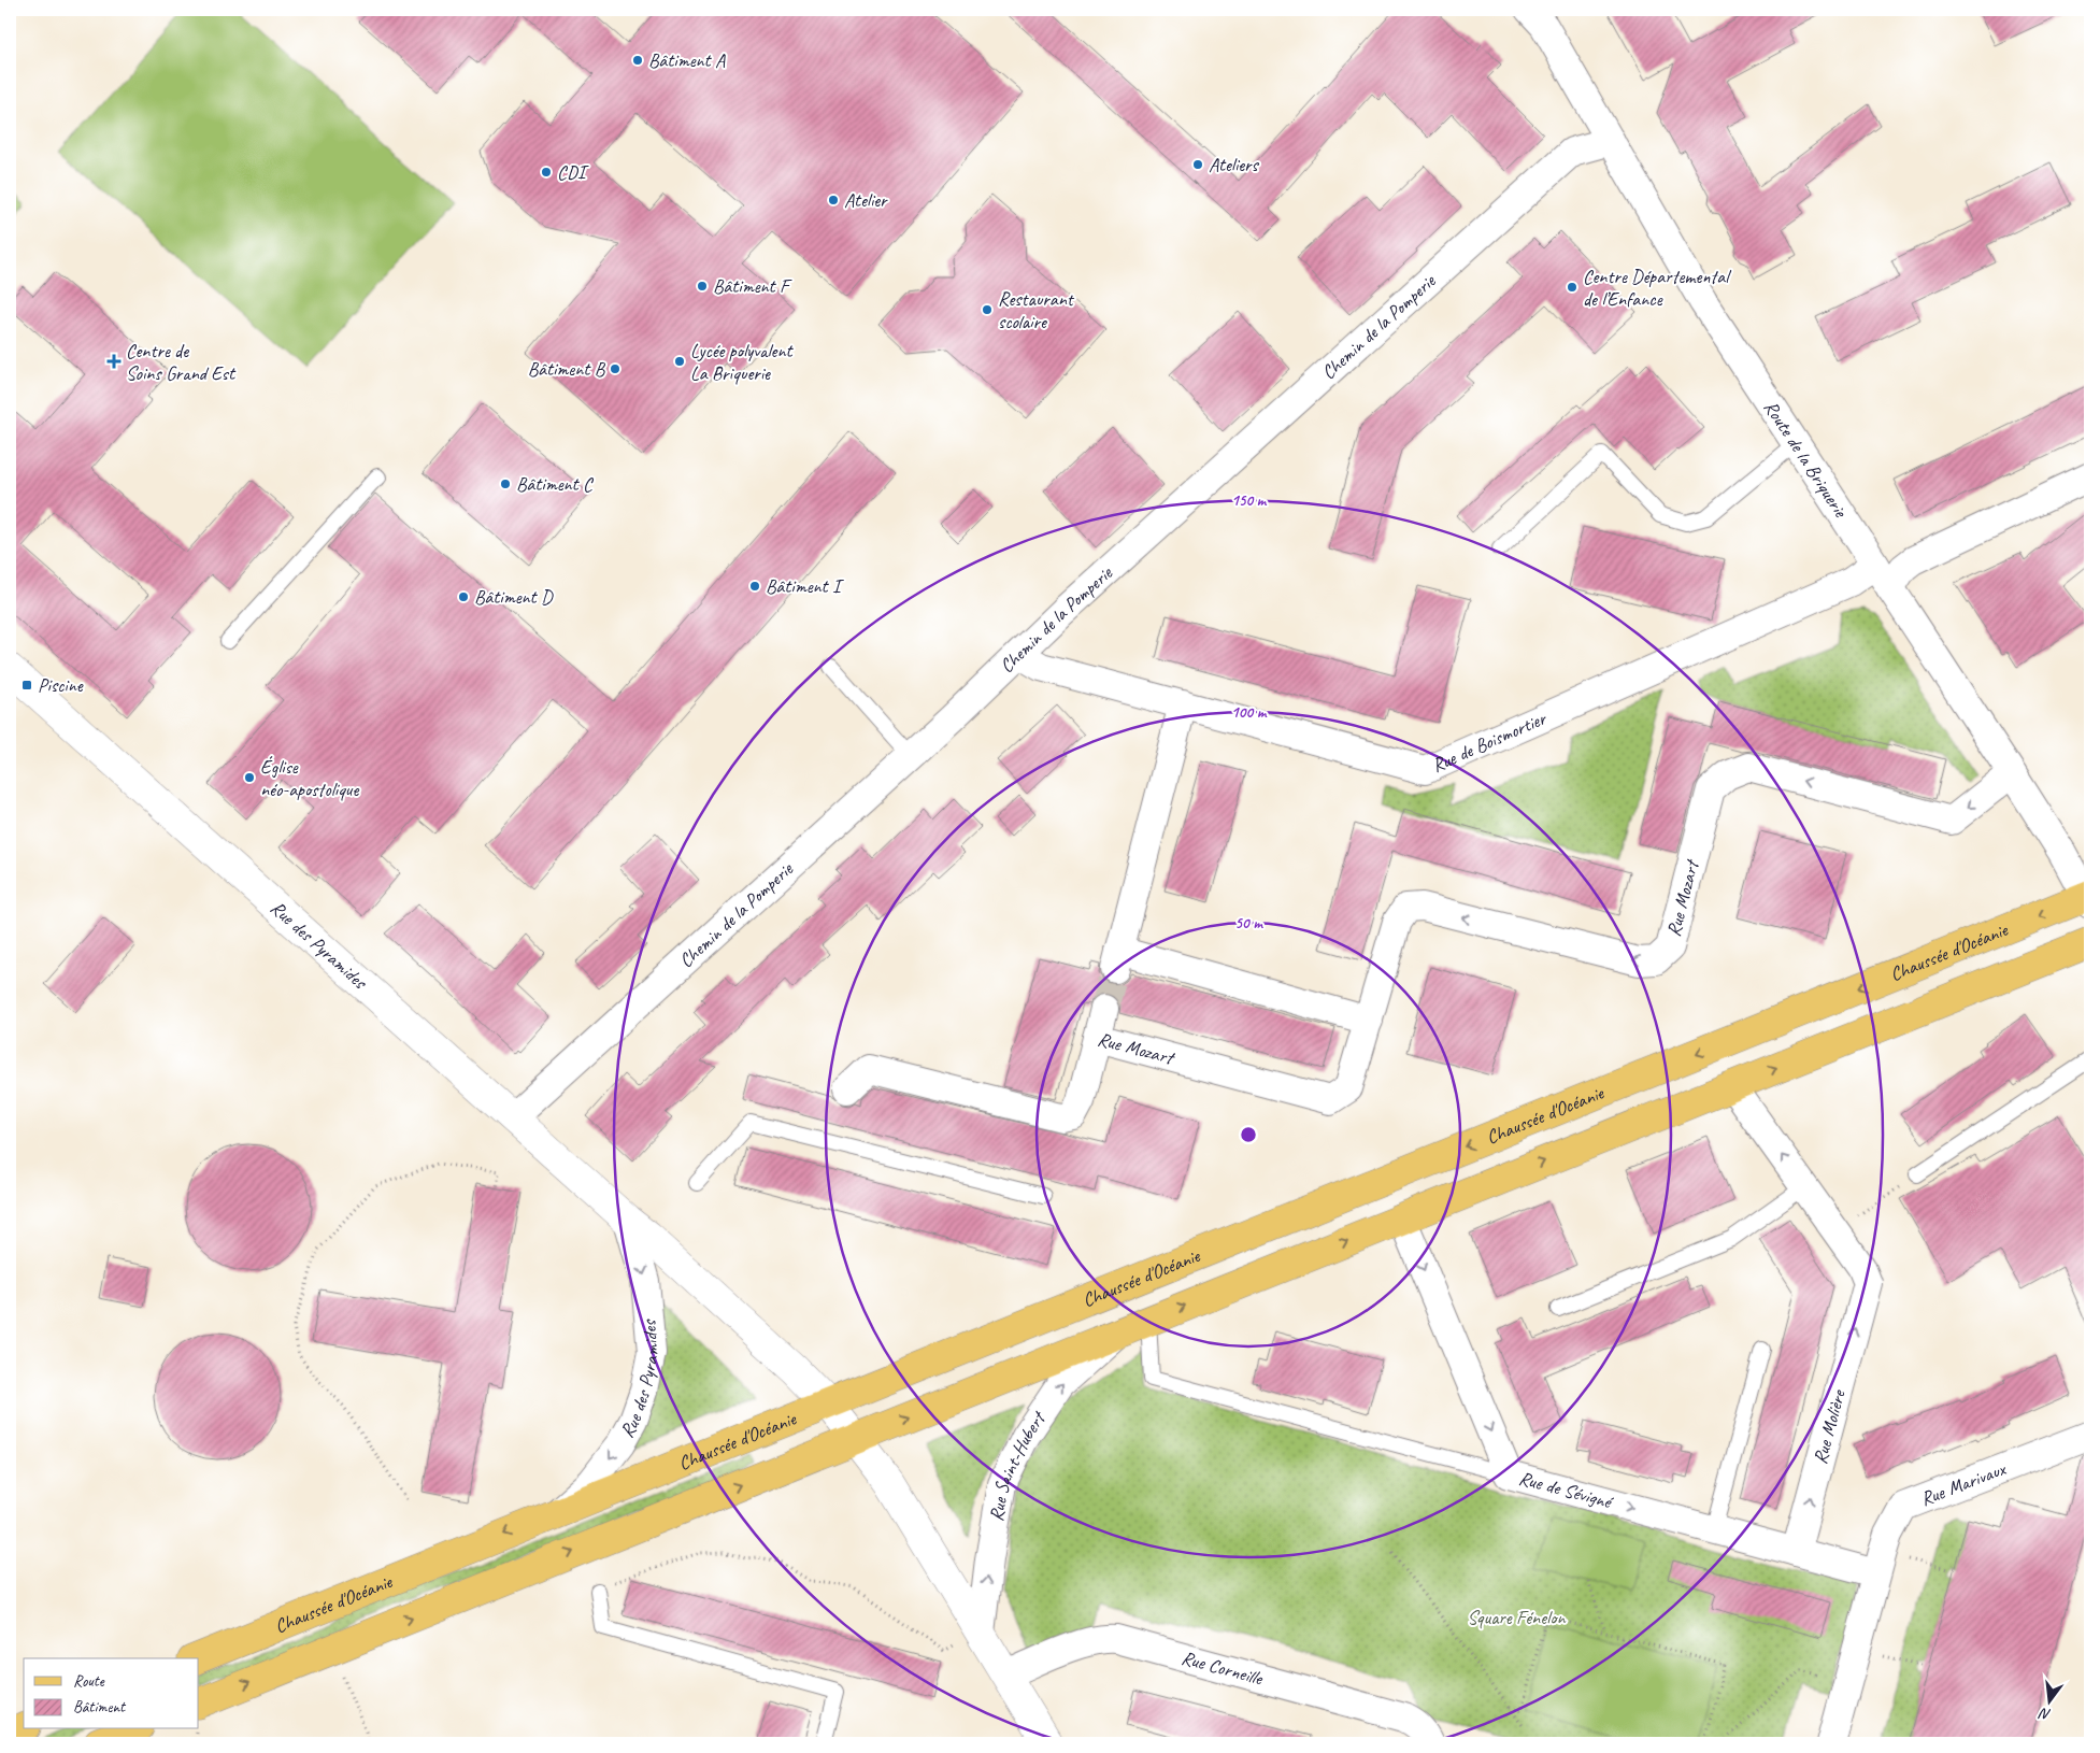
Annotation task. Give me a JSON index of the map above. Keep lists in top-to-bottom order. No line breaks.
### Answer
{"streets":{"main road":["Chaussée d'Océanie"],"street":["Chemin de la Pomperie","Route de la Briquerie","Rue de Boismortier","Rue Mozart","Rue des Pyramides","Rue Molière","Rue Saint-Hubert","Rue Marivaux","Rue de Sévigné","Rue Corneille"]},"crossings":[["Chemin de la Pomperie","Route de la Briquerie"],["Chemin de la Pomperie","Rue de Boismortier"],["Chemin de la Pomperie","Rue des Pyramides"],["Route de la Briquerie","Rue de Boismortier"],["Route de la Briquerie","Rue Mozart"],["Route de la Briquerie","Chaussée d'Océanie"],["Rue des Pyramides","Chaussée d'Océanie"],["Rue Molière","Rue de Sévigné"]],"one_way":["Rue Molière","Rue Saint-Hubert","Rue de Sévigné"],"parks":["Square Fénelon"],"places":{"other":["Bâtiment A","Ateliers","CDI","Atelier","Bâtiment F","Centre Départemental de l’Enfance","Restaurant scolaire","Lycée polyvalent La Briquerie","Bâtiment B","Bâtiment C","Bâtiment I","Bâtiment D","Église néo-apostolique"],"health":["Centre de Soins Grand Est"],"transit":["Piscine"]},"legend":["Route","Bâtiment"],"north":"bottom","rings":["150 m","100 m","50 m"]}
